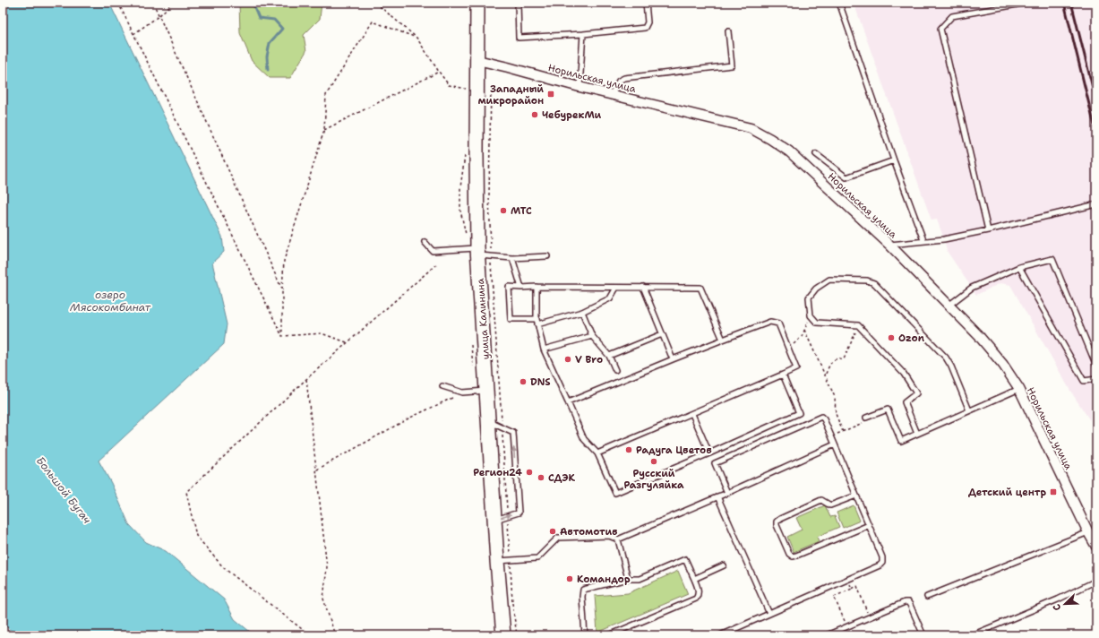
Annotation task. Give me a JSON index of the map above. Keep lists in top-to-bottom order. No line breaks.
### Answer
{"streets":{"main road":["улица Калинина"],"street":["Норильская улица"]},"crossings":[["Норильская улица","улица Калинина"]],"water":["озеро Мясокомбинат","Большой Бугач"],"places":{"transit":["Западный микрорайон","Детский центр"],"other":["ЧебурекМи","МТС","Ozon","V Bro","DNS","Радуга Цветов","Русский Разгуляйка","Регион24","СДЭК","Автомотив","Командор"]},"north":"bottom left"}
